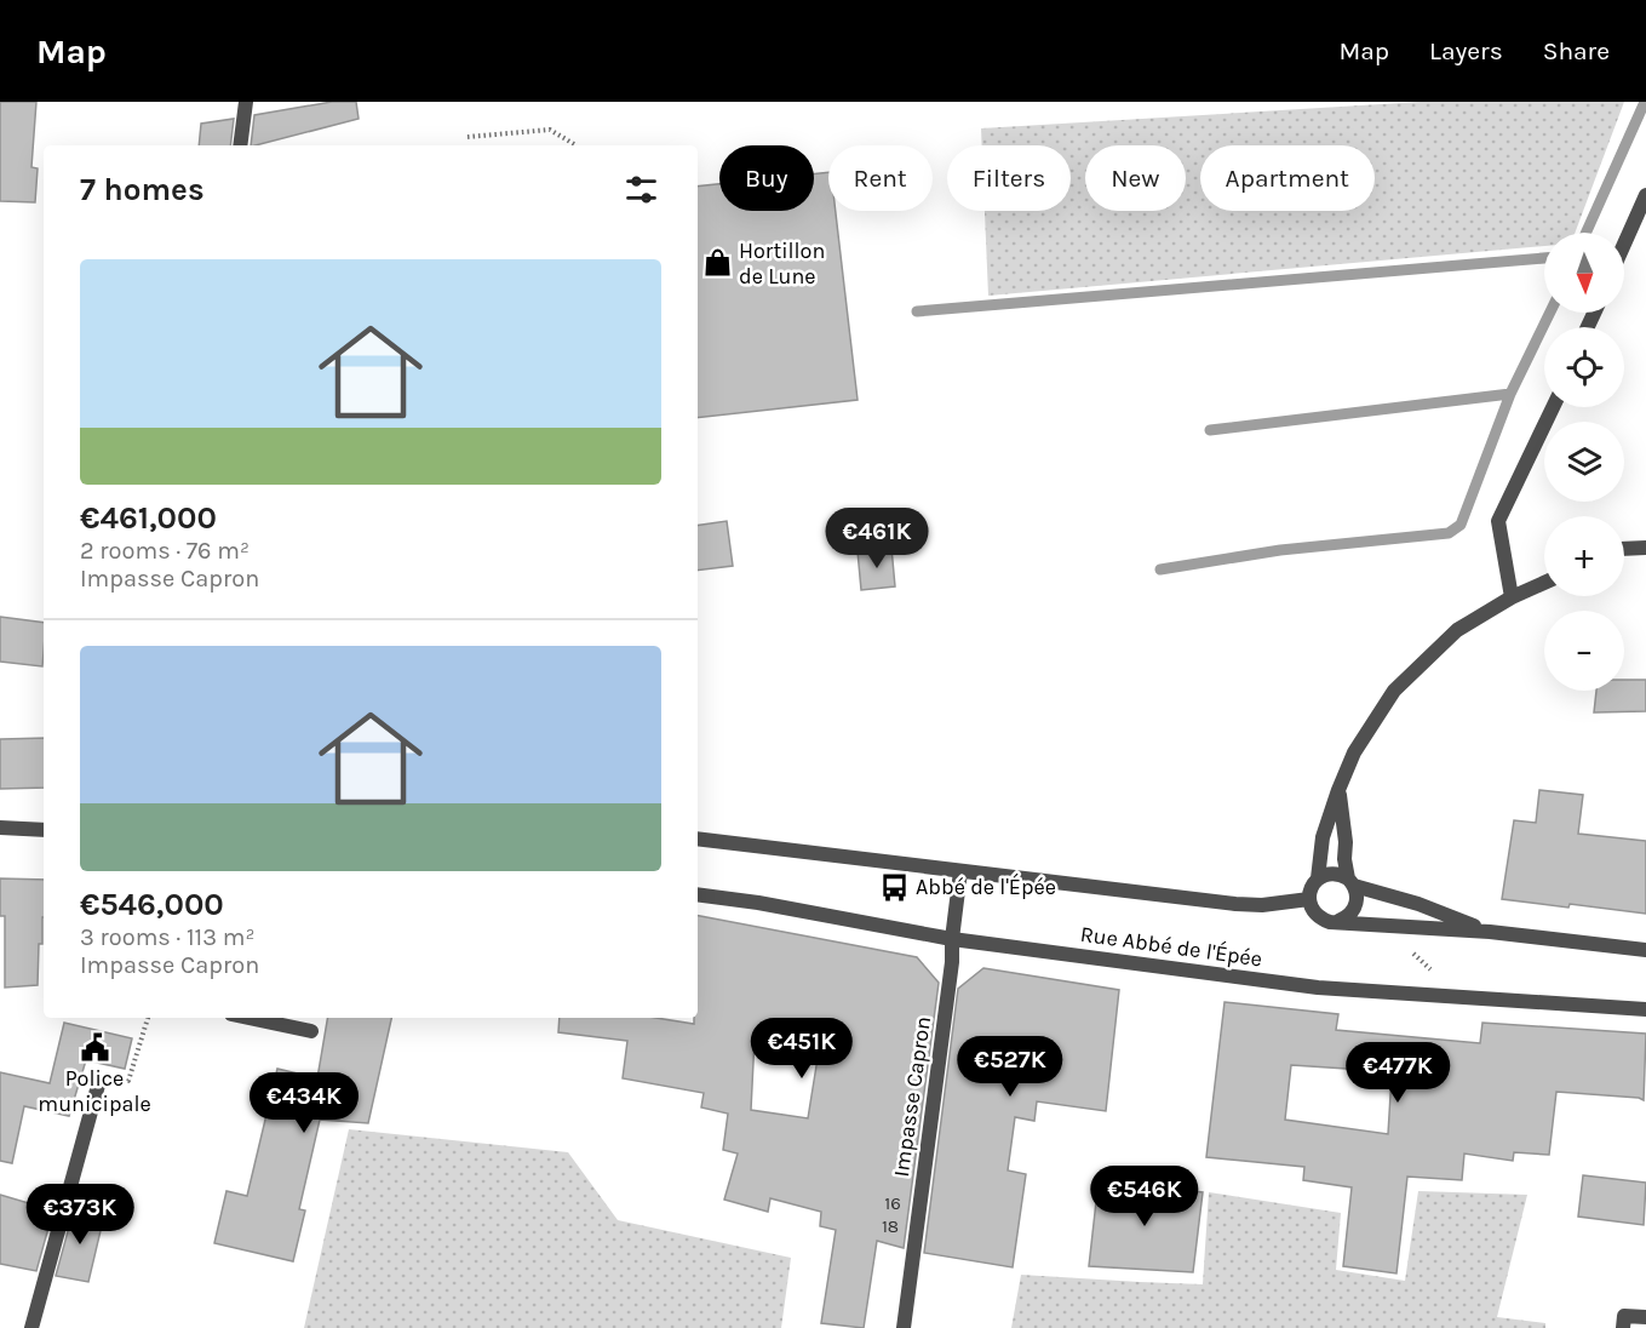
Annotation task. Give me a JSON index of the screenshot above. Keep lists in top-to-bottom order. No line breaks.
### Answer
{"streets":{"street":["Rue Abbé de l'Épée","Impasse Capron"]},"crossings":[["Rue Abbé de l'Épée","Impasse Capron"]],"places":{"shop":["Hortillon de Lune"],"bus stop":["Abbé de l'Épée"],"public building":["Police municipale"]},"house_numbers":["16","18"],"north":"bottom","page":{"header":"Map","nav":["Map","Layers","Share"],"chip":["Buy","Rent","Filters","New","Apartment"],"heading":"7 homes","map_buttons":["+","−"],"list":[{"name":"€461,000","note":"2 rooms · 76 m² · Impasse Capron"},{"name":"€546,000","note":"3 rooms · 113 m² · Impasse Capron"}],"price":["€461K","€451K","€527K","€477K","€434K","€546K","€373K"]}}
